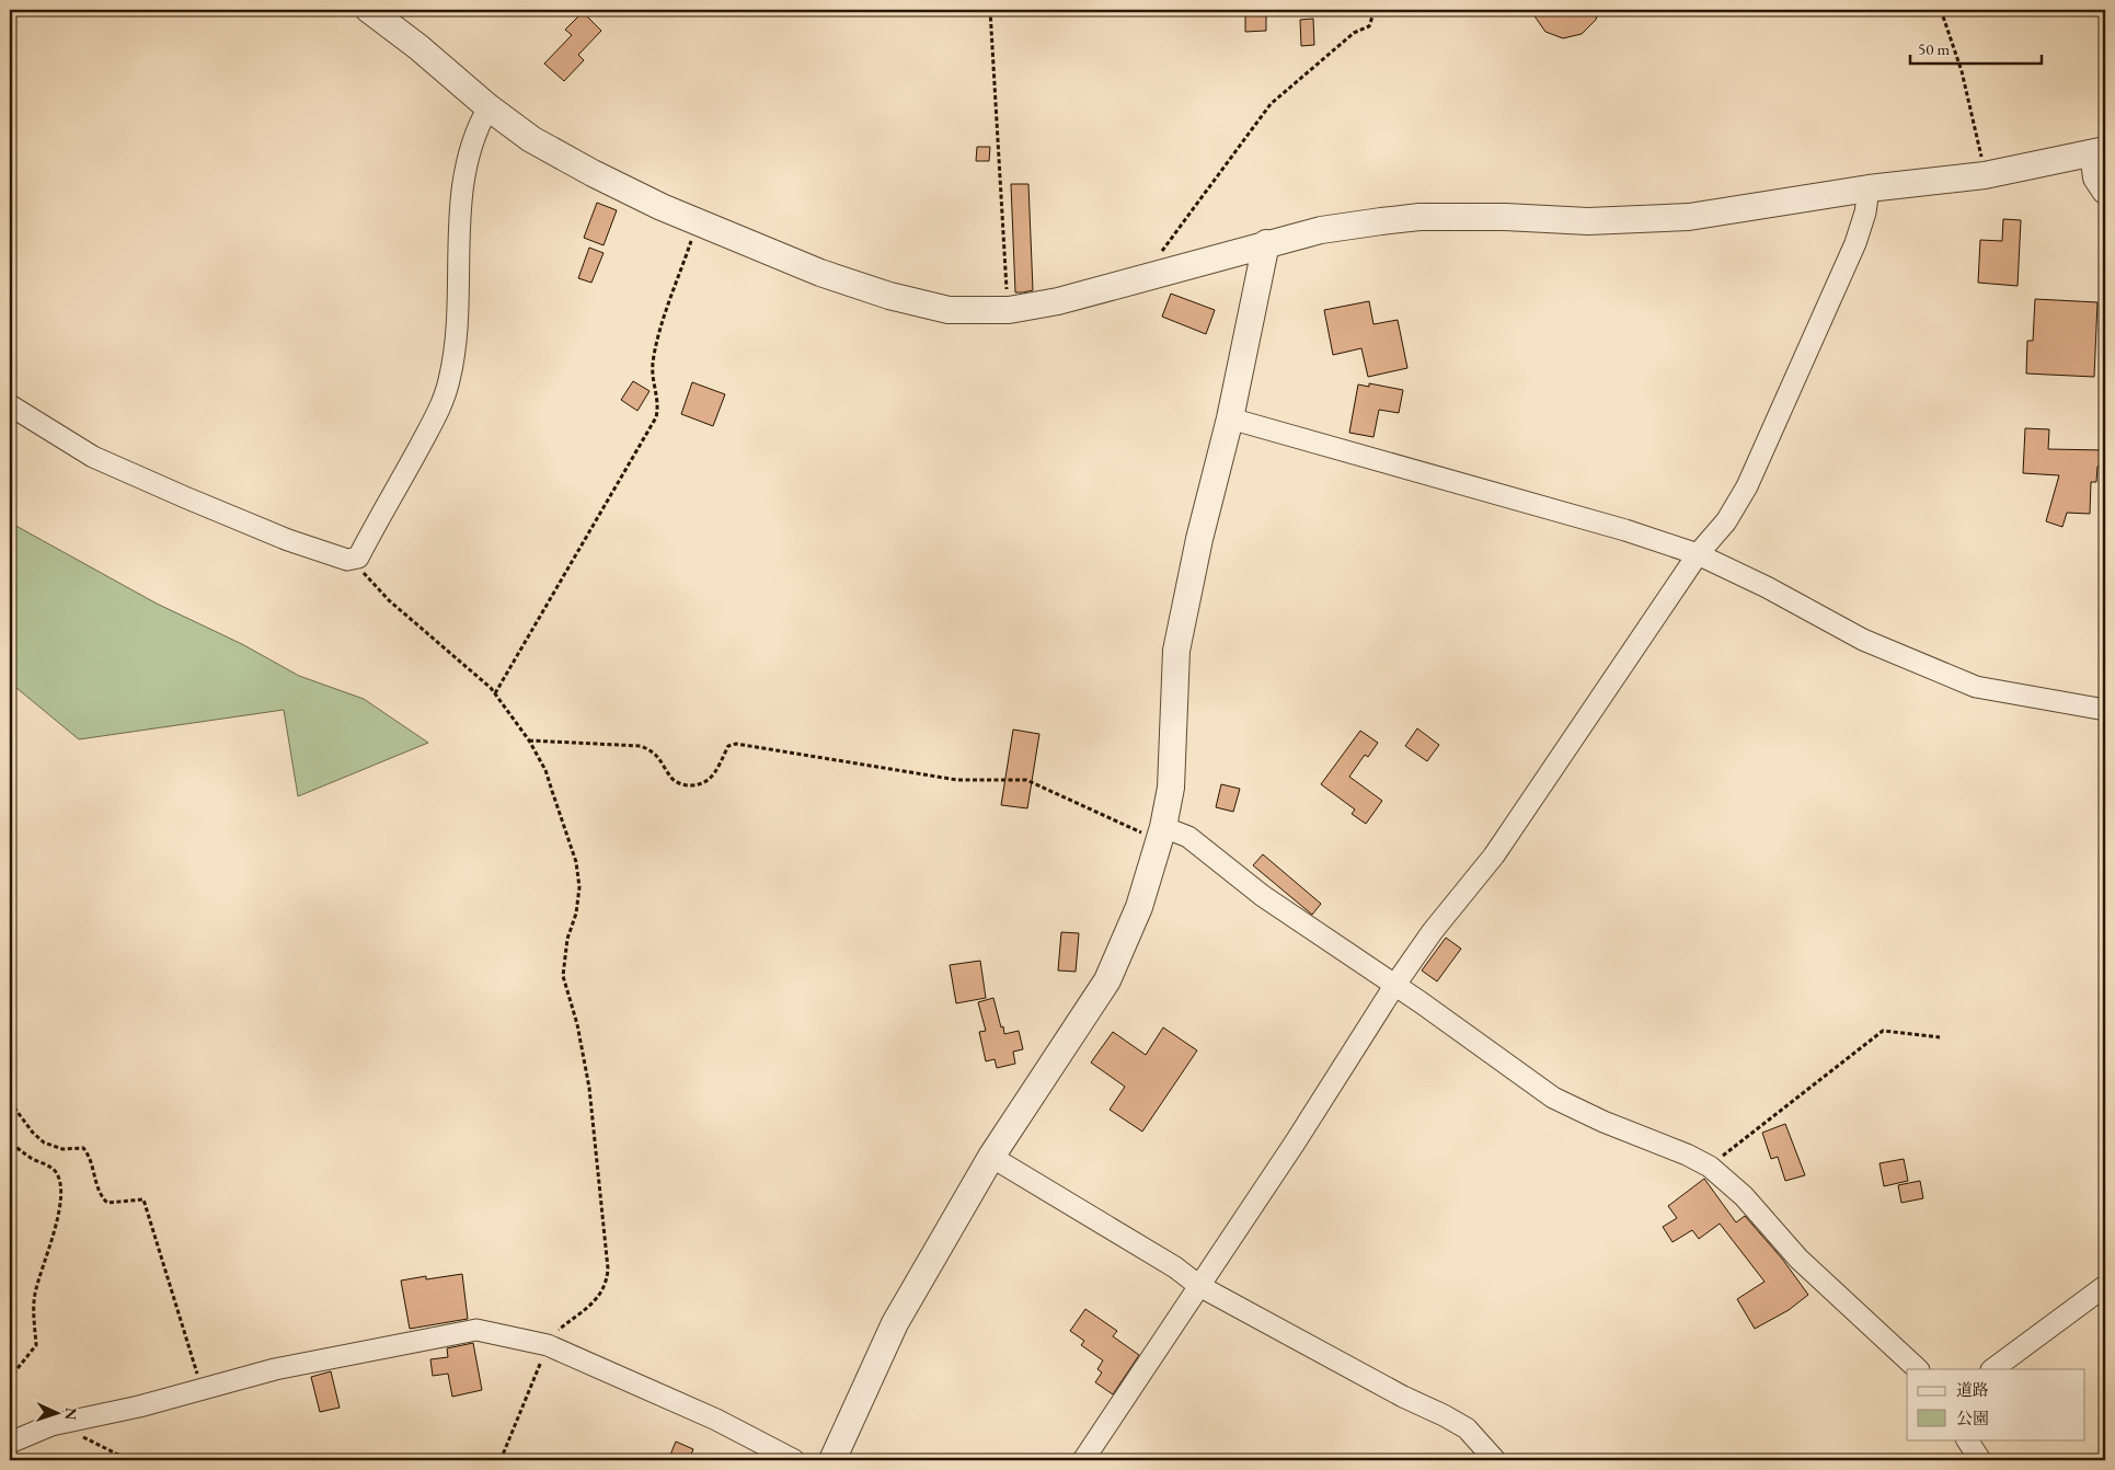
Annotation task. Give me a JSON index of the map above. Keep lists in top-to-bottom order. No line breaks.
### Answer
{"legend":["道路","公園"],"scale_bar":"50 m","north":"right"}
